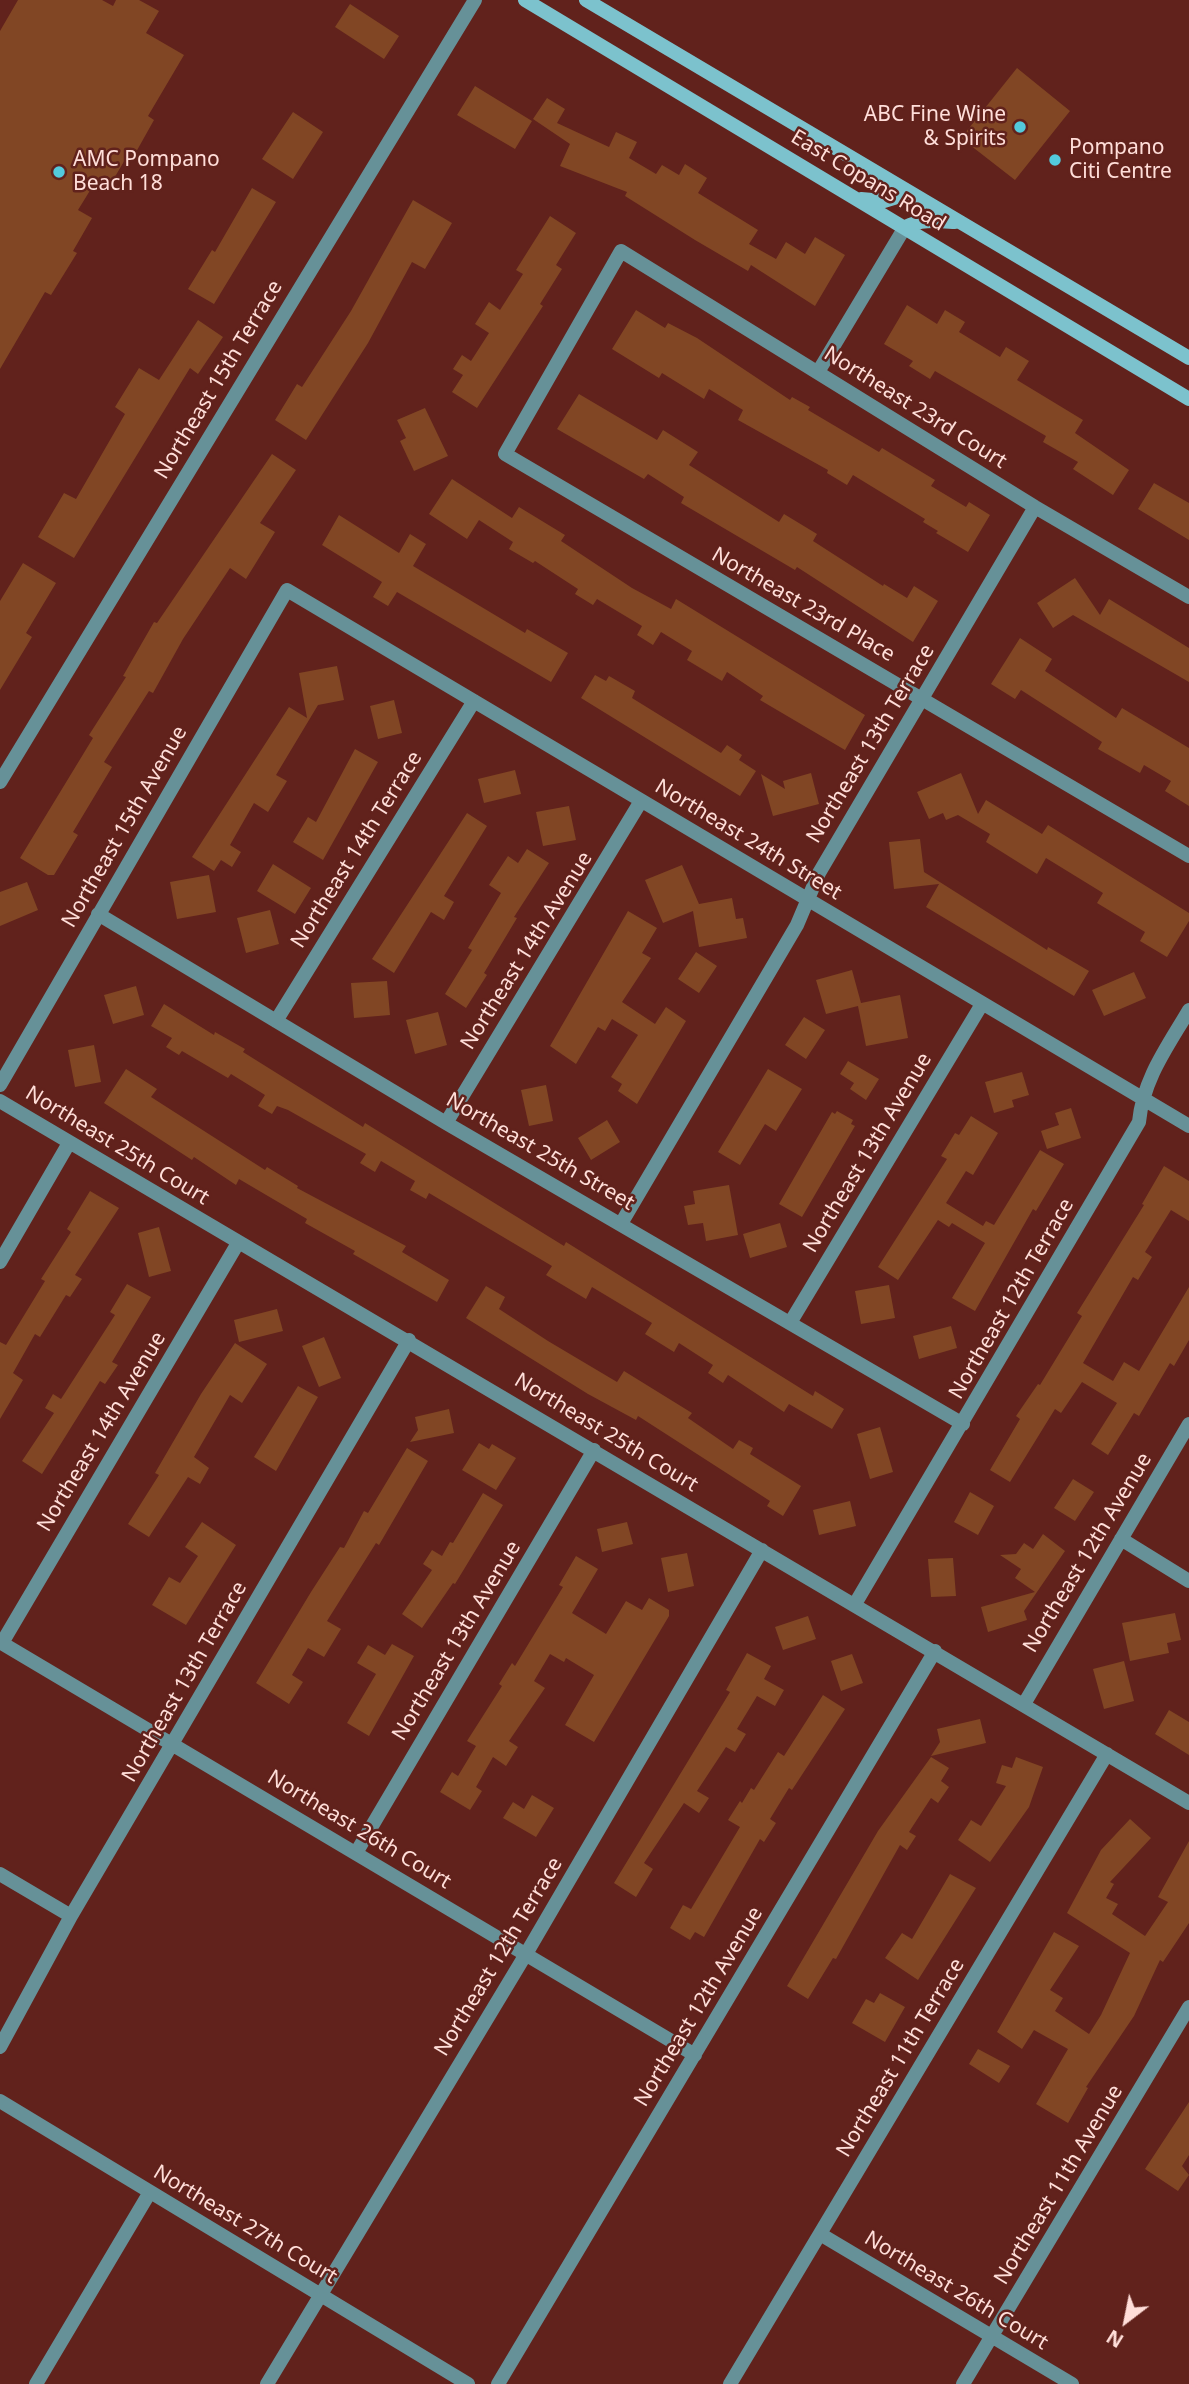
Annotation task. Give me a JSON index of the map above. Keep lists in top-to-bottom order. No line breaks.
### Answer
{"streets":{"main road":["East Copans Road"],"street":["Northeast 15th Terrace","Northeast 23rd Court","Northeast 23rd Place","Northeast 13th Terrace","Northeast 15th Avenue","Northeast 24th Street","Northeast 14th Terrace","Northeast 14th Avenue","Northeast 25th Court","Northeast 25th Street","Northeast 13th Avenue","Northeast 12th Terrace","Northeast 12th Avenue","Northeast 26th Court","Northeast 11th Terrace","Northeast 11th Avenue","Northeast 27th Court"]},"crossings":[["Northeast 23rd Court","Northeast 23rd Place"],["Northeast 23rd Court","Northeast 13th Terrace"],["Northeast 23rd Place","Northeast 13th Terrace"],["Northeast 13th Terrace","Northeast 24th Street"],["Northeast 13th Terrace","Northeast 25th Court"],["Northeast 13th Terrace","Northeast 25th Street"],["Northeast 13th Terrace","Northeast 26th Court"],["Northeast 15th Avenue","Northeast 24th Street"],["Northeast 15th Avenue","Northeast 25th Street"],["Northeast 24th Street","Northeast 14th Terrace"],["Northeast 24th Street","Northeast 14th Avenue"],["Northeast 24th Street","Northeast 13th Avenue"],["Northeast 24th Street","Northeast 12th Terrace"],["Northeast 14th Terrace","Northeast 25th Street"],["Northeast 14th Avenue","Northeast 25th Court"],["Northeast 14th Avenue","Northeast 25th Street"],["Northeast 14th Avenue","Northeast 26th Court"],["Northeast 25th Court","Northeast 13th Avenue"],["Northeast 25th Court","Northeast 12th Terrace"],["Northeast 25th Court","Northeast 12th Avenue"],["Northeast 25th Court","Northeast 11th Terrace"],["Northeast 25th Street","Northeast 13th Avenue"],["Northeast 25th Street","Northeast 12th Terrace"],["Northeast 13th Avenue","Northeast 26th Court"],["Northeast 12th Terrace","Northeast 26th Court"],["Northeast 12th Terrace","Northeast 27th Court"],["Northeast 12th Avenue","Northeast 26th Court"],["Northeast 26th Court","Northeast 11th Terrace"],["Northeast 26th Court","Northeast 11th Avenue"]],"places":["ABC Fine Wine & Spirits","Pompano Citi Centre","AMC Pompano Beach 18"],"north":"bottom left"}
